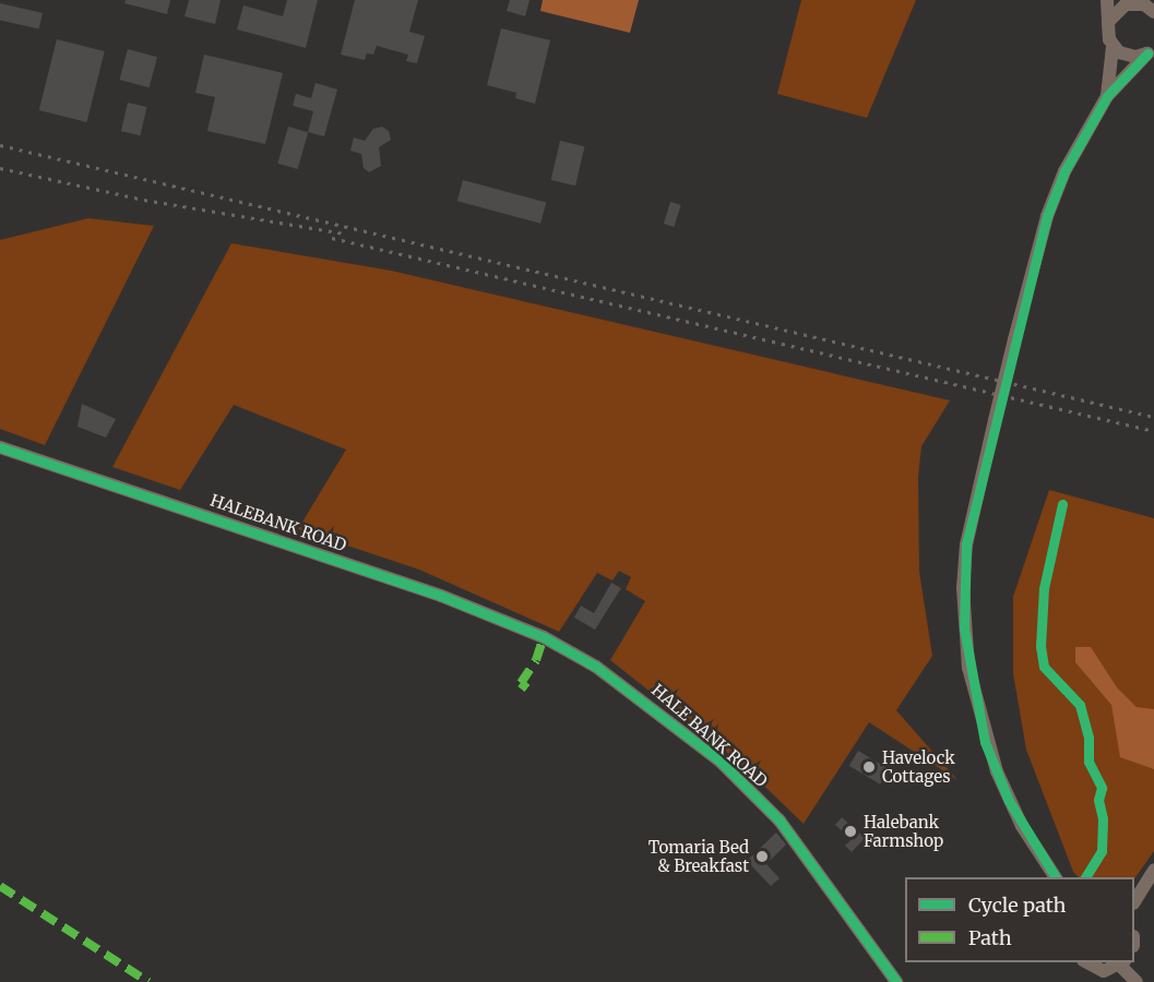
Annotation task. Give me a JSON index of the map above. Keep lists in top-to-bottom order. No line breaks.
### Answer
{"streets":{"street":["HALEBANK ROAD","HALE BANK ROAD"]},"crossings":[["HALEBANK ROAD","HALE BANK ROAD"]],"places":["Havelock Cottages","Halebank Farmshop","Tomaria Bed & Breakfast"],"legend":["Cycle path","Path"]}
